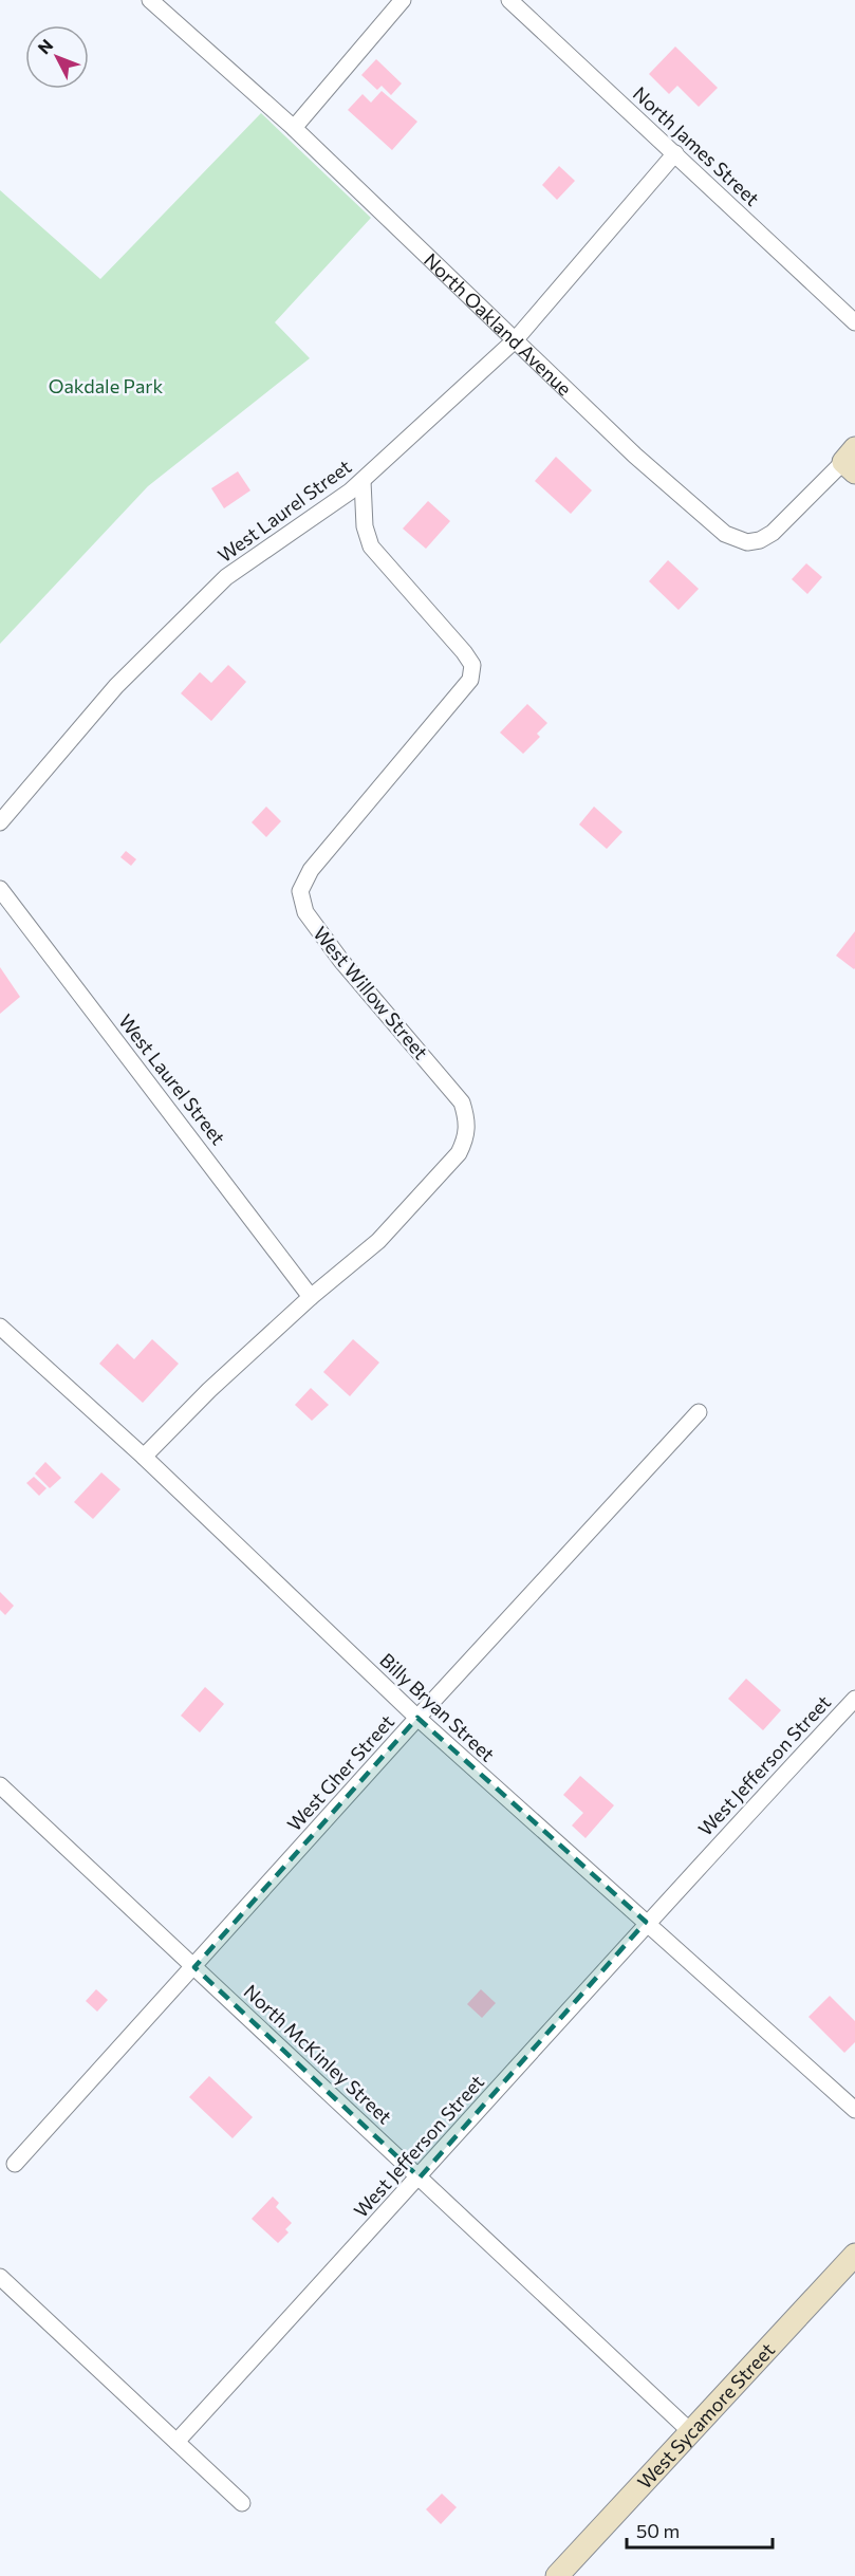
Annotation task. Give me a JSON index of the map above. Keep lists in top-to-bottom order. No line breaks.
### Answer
{"streets":{"street":["North James Street","North Oakland Avenue","West Laurel Street","West Willow Street","Billy Bryan Street","West Jefferson Street","West Gher Street","North McKinley Street","West Sycamore Street"]},"crossings":[["North James Street","West Laurel Street"],["North Oakland Avenue","West Laurel Street"],["West Laurel Street","West Willow Street"],["West Willow Street","Billy Bryan Street"],["Billy Bryan Street","West Jefferson Street"],["Billy Bryan Street","West Gher Street"],["West Jefferson Street","North McKinley Street"],["West Gher Street","North McKinley Street"],["North McKinley Street","West Sycamore Street"]],"parks":["Oakdale Park"],"scale_bar":"50 m","north":"top left"}
